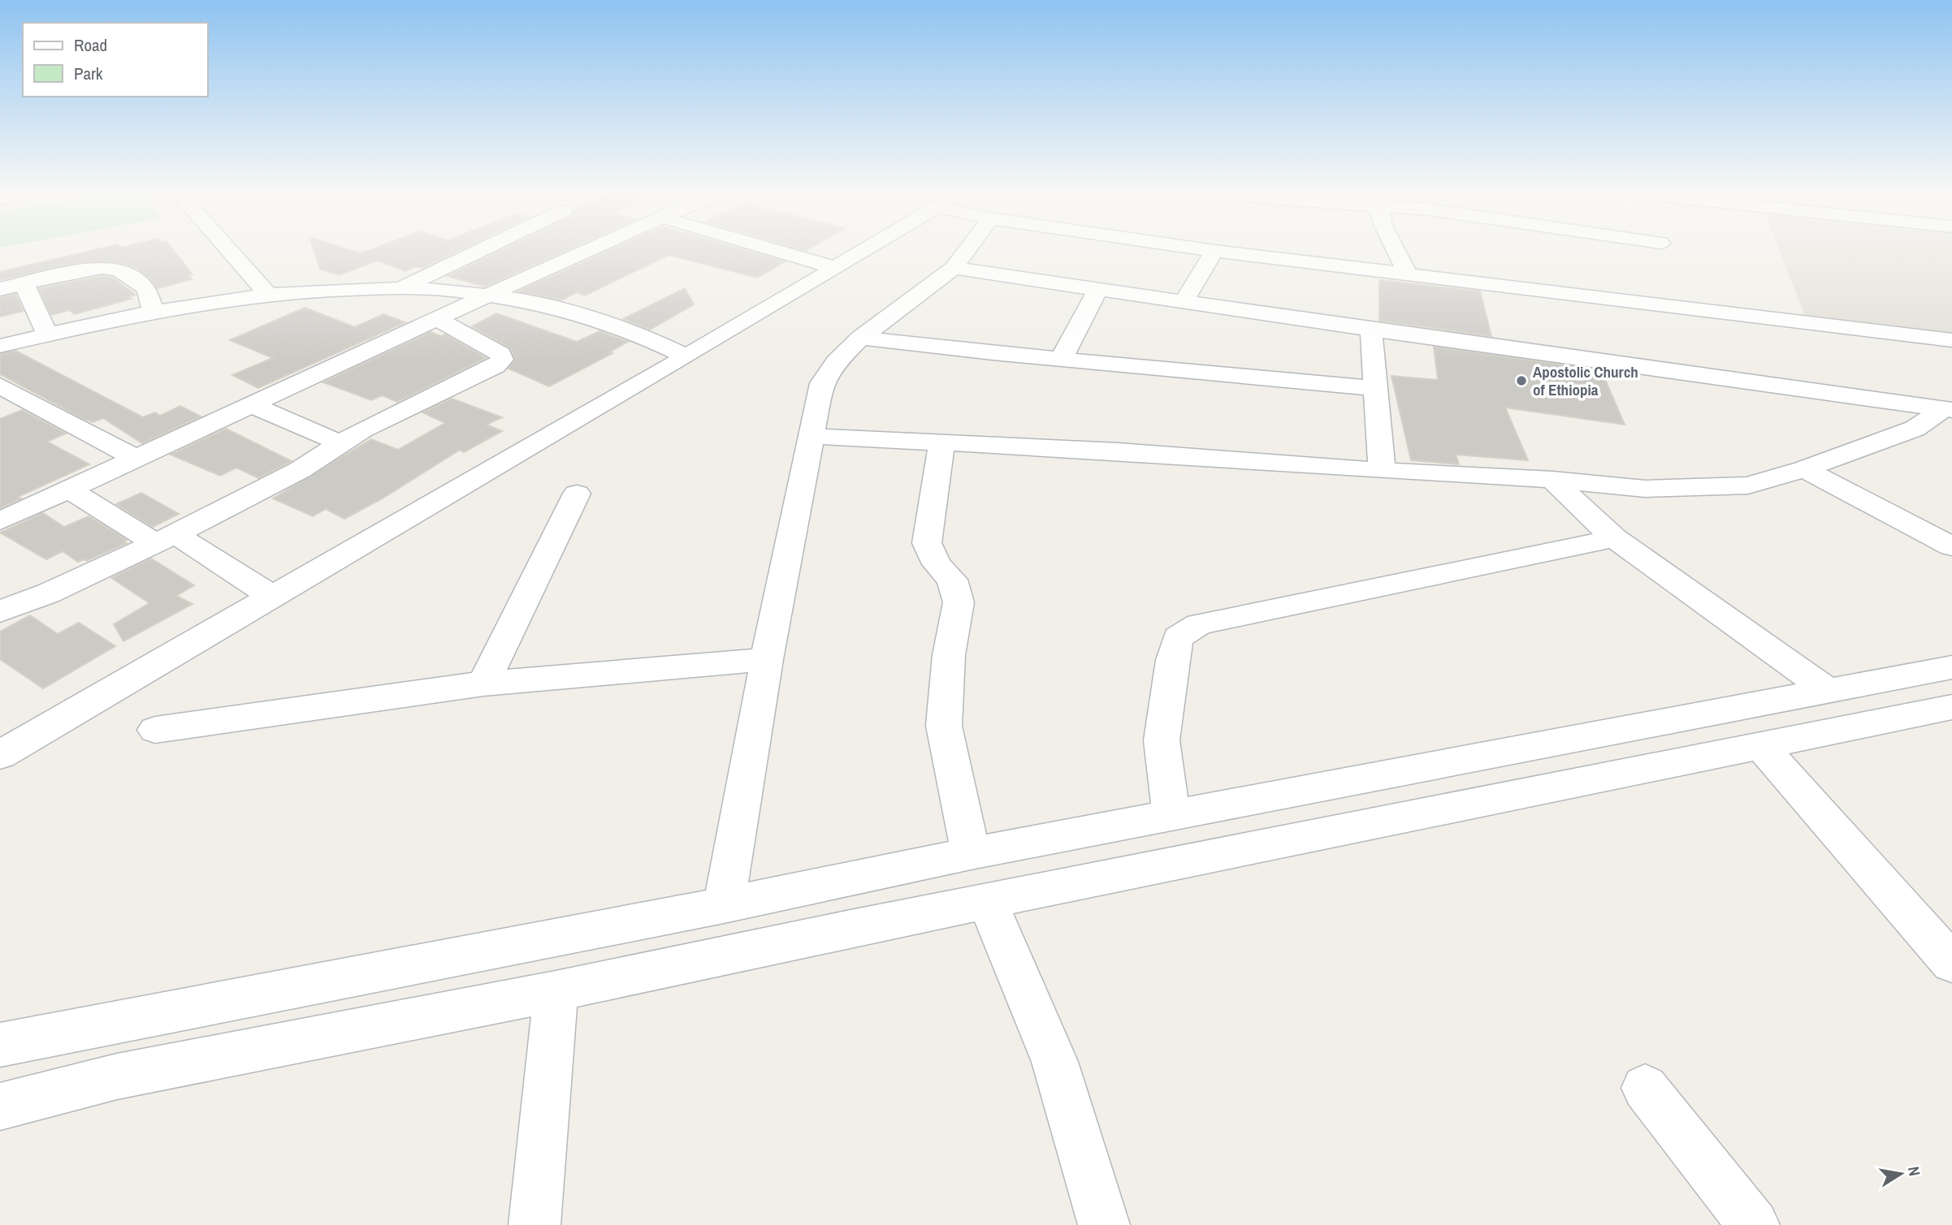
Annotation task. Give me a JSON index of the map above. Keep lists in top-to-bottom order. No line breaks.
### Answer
{"places":["Apostolic Church of Ethiopia"],"legend":["Road","Park"],"north":"right"}
